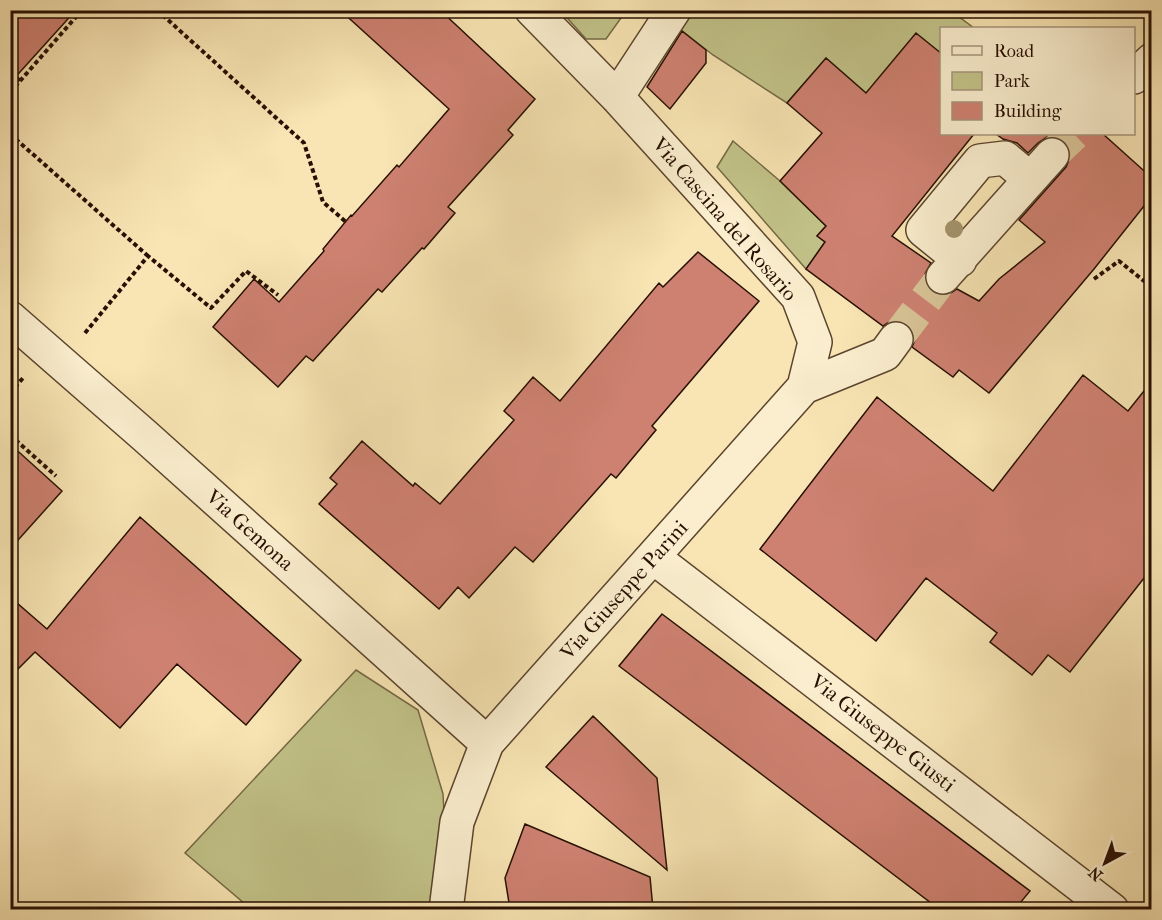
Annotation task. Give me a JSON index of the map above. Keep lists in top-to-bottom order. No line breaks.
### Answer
{"streets":{"street":["Via Cascina del Rosario","Via Gemona","Via Giuseppe Parini","Via Giuseppe Giusti"]},"crossings":[["Via Cascina del Rosario","Via Giuseppe Parini"],["Via Gemona","Via Giuseppe Parini"],["Via Giuseppe Parini","Via Giuseppe Giusti"]],"legend":["Road","Park","Building"],"north":"bottom left"}
